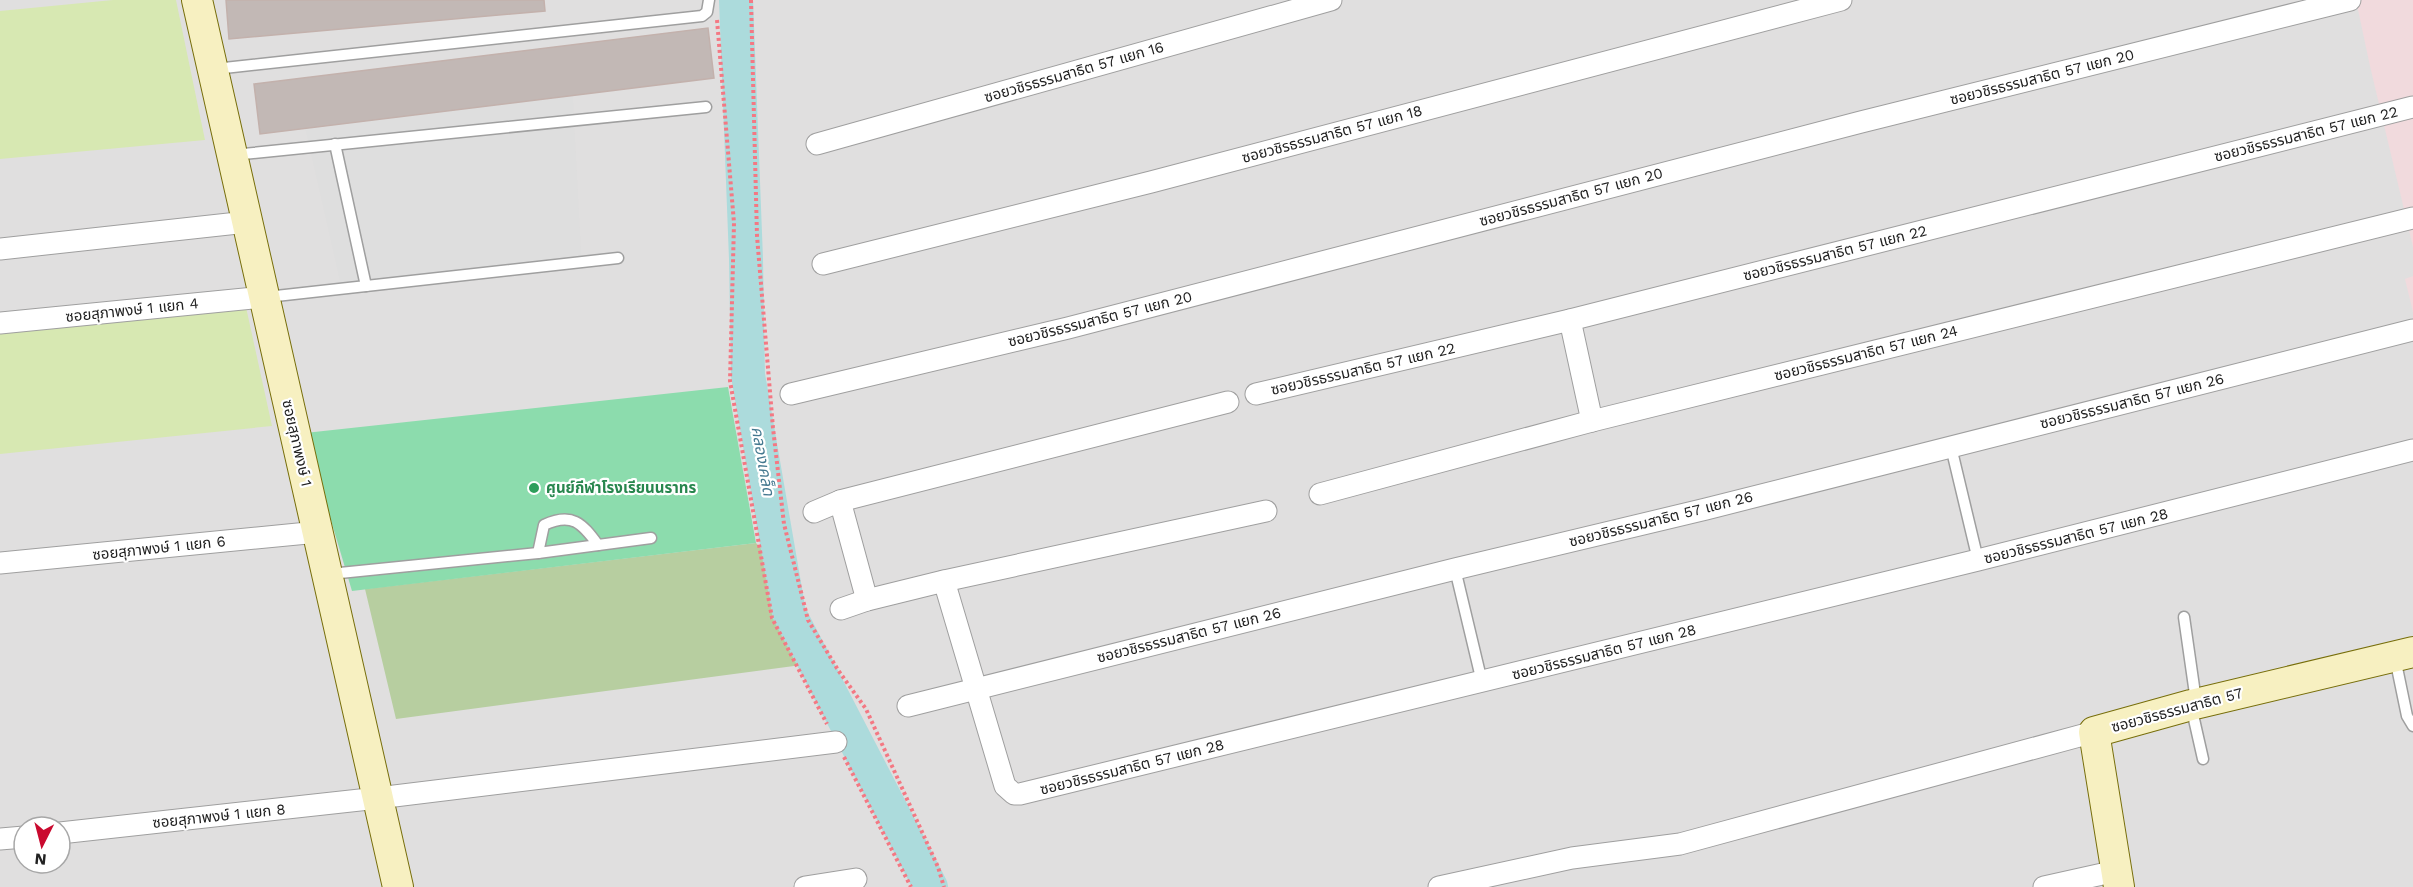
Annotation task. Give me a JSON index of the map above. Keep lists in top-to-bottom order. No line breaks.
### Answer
{"streets":{"street":["ซอยวชิรธรรมสาธิต 57 แยก 16","ซอยวชิรธรรมสาธิต 57 แยก 20","ซอยวชิรธรรมสาธิต 57 แยก 18","ซอยวชิรธรรมสาธิต 57 แยก 22","ซอยสุภาพงษ์ 1 แยก 4","ซอยวชิรธรรมสาธิต 57 แยก 24","ซอยวชิรธรรมสาธิต 57 แยก 26","ซอยสุภาพงษ์ 1","ซอยวชิรธรรมสาธิต 57 แยก 28","ซอยสุภาพงษ์ 1 แยก 6","ซอยวชิรธรรมสาธิต 57","ซอยสุภาพงษ์ 1 แยก 8"]},"crossings":[["ซอยสุภาพงษ์ 1 แยก 4","ซอยสุภาพงษ์ 1"],["ซอยวชิรธรรมสาธิต 57 แยก 26","ซอยวชิรธรรมสาธิต 57 แยก 28"],["ซอยสุภาพงษ์ 1","ซอยสุภาพงษ์ 1 แยก 6"],["ซอยสุภาพงษ์ 1","ซอยสุภาพงษ์ 1 แยก 8"]],"water":["คลองเคล็ด"],"places":["ศูนย์กีฬาโรงเรียนนราทร"],"north":"bottom"}
